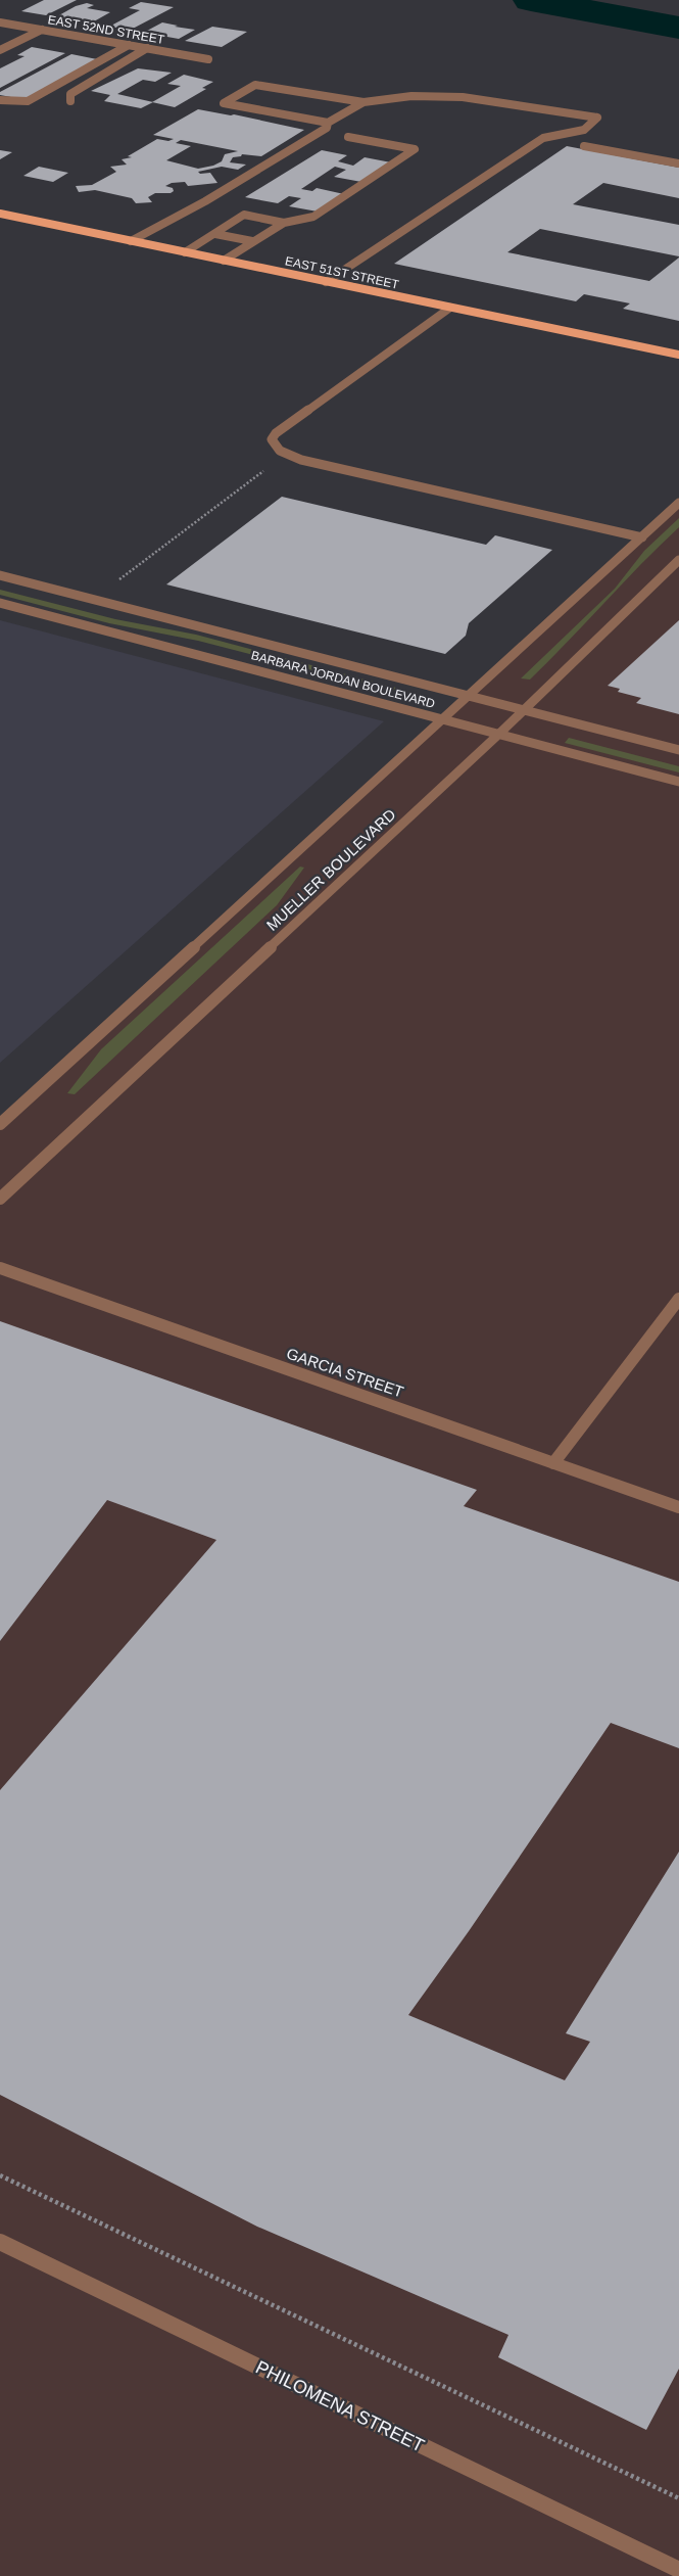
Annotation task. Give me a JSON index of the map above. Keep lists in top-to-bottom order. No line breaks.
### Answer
{"streets":{"main road":["EAST 51ST STREET"],"street":["EAST 52ND STREET","BARBARA JORDAN BOULEVARD","MUELLER BOULEVARD","GARCIA STREET","PHILOMENA STREET"]},"crossings":[["BARBARA JORDAN BOULEVARD","MUELLER BOULEVARD"]]}
